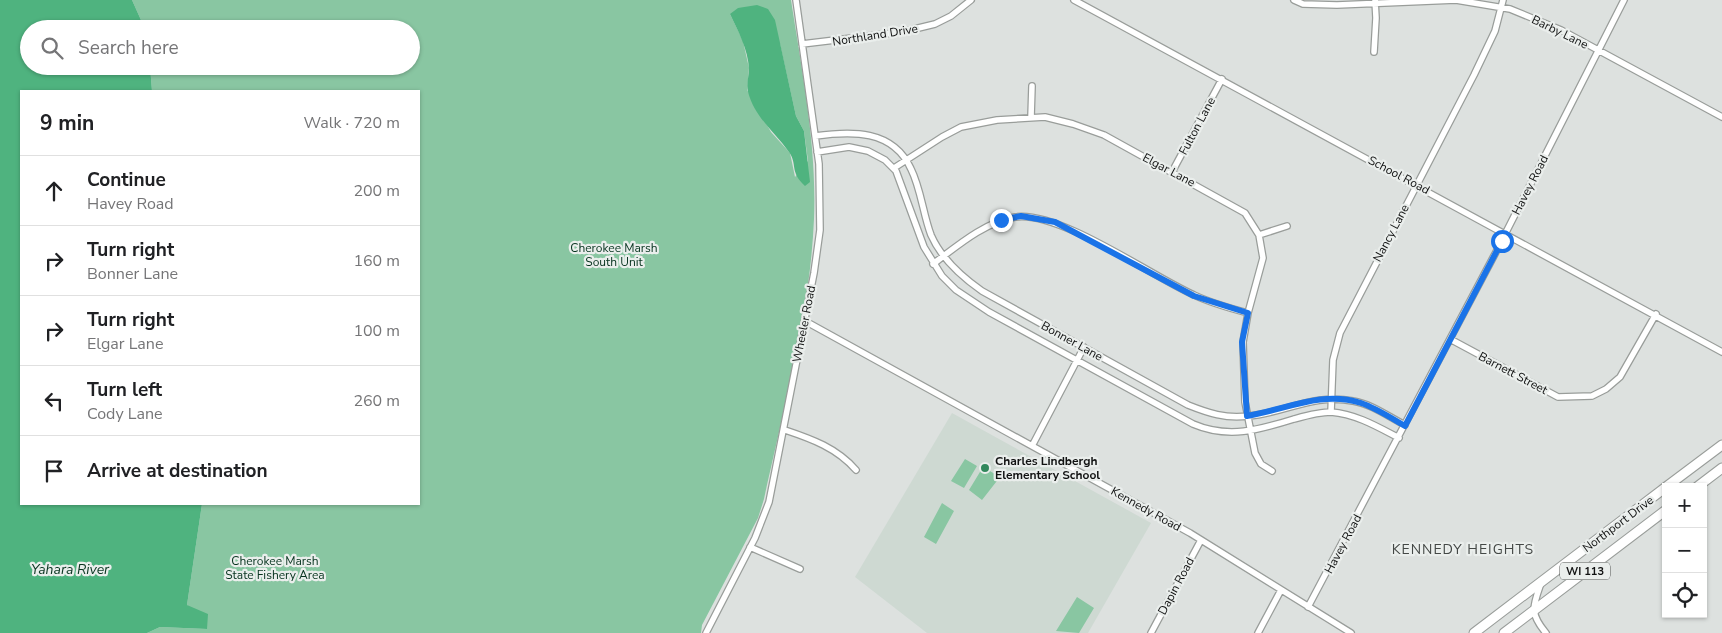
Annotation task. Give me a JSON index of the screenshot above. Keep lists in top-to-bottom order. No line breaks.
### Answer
{"streets":{"main road":["Northport Drive","WI 113"],"street":["Barby Lane","Northland Drive","Fulton Lane","Elgar Lane","School Road","Havey Road","Nancy Lane","Wheeler Road","Bonner Lane","Barnett Street","Kennedy Road","Dapin Road"]},"crossings":[["Barby Lane","Havey Road"],["Barby Lane","Nancy Lane"],["Northland Drive","Wheeler Road"],["Fulton Lane","Elgar Lane"],["Fulton Lane","School Road"],["Elgar Lane","Bonner Lane"],["School Road","Havey Road"],["School Road","Nancy Lane"],["School Road","Barnett Street"],["Havey Road","Bonner Lane"],["Havey Road","Barnett Street"],["Havey Road","Kennedy Road"],["Nancy Lane","Bonner Lane"],["Wheeler Road","Bonner Lane"],["Wheeler Road","Kennedy Road"],["Kennedy Road","Dapin Road"]],"districts":["KENNEDY HEIGHTS"],"water":["Yahara River"],"parks":["Cherokee Marsh South Unit","Cherokee Marsh State Fishery Area"],"places":["Charles Lindbergh Elementary School"],"page":{"search":"Search here","heading":["9 min","Walk · 720 m"],"list":[["Continue","Havey Road","200 m"],["Turn right","Bonner Lane","160 m"],["Turn right","Elgar Lane","100 m"],["Turn left","Cody Lane","260 m"],"Arrive at destination"],"map_buttons":["+","−"]}}
